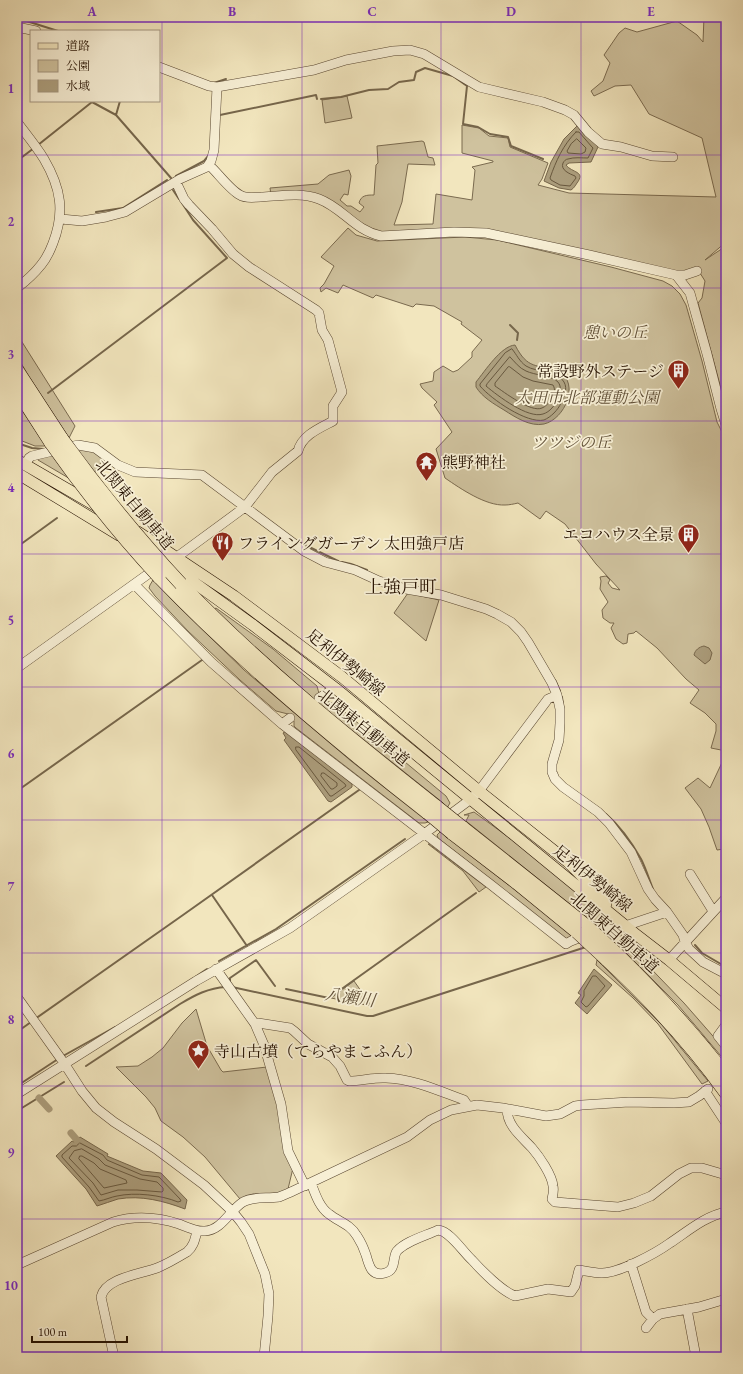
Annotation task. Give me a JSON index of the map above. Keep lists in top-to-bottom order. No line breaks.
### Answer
{"streets":{"highway":["北関東自動車道"],"main road":["足利伊勢崎線"]},"districts":["上強戸町"],"water":["八瀬川"],"parks":["憩いの丘","太田市北部運動公園","ツツジの丘"],"places":{"building":["常設野外ステージ","エコハウス全景"],"temple":["熊野神社"],"restaurant":["フライングガーデン 太田強戸店"],"place":["寺山古墳（てらやまこふん）"]},"legend":["道路","公園","水域"],"scale_bar":"100 m","grid":{"columns":["A","B","C","D","E"],"rows":["1","2","3","4","5","6","7","8","9","10"]}}
